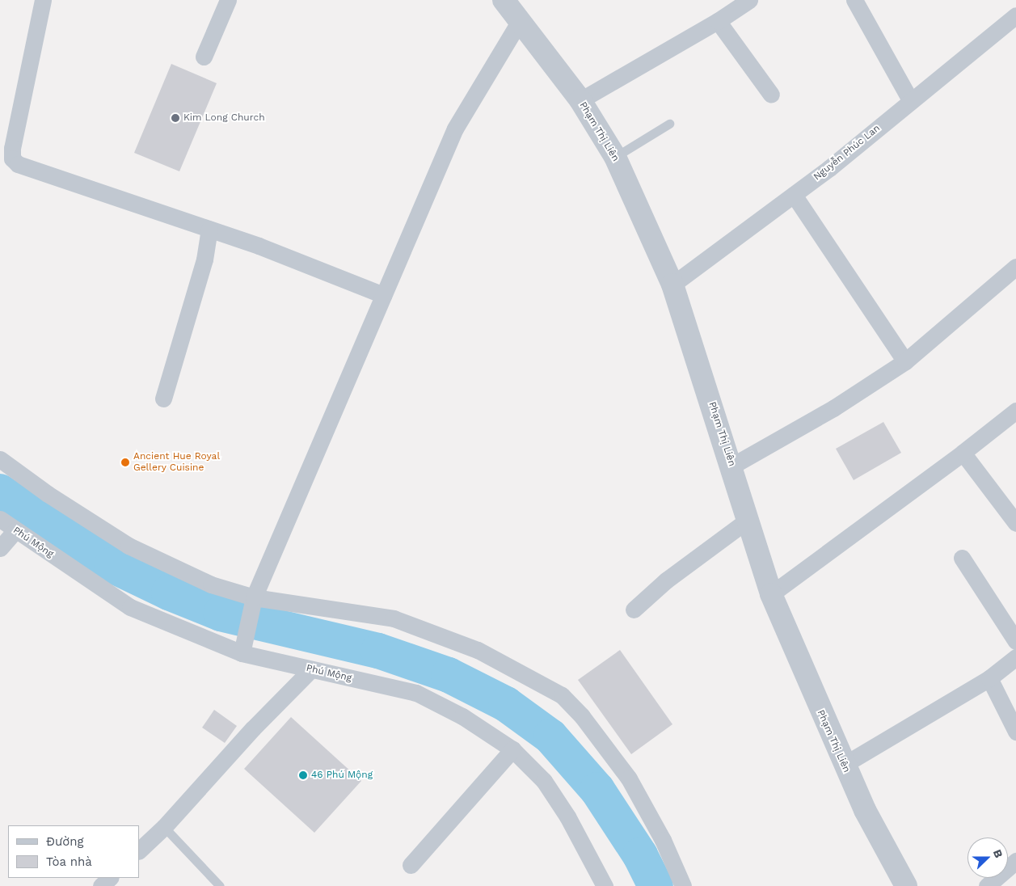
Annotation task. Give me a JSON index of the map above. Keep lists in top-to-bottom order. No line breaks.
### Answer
{"streets":{"street":["Phạm Thị Liên","Nguyễn Phúc Lan","Phú Mộng"]},"crossings":[["Phạm Thị Liên","Nguyễn Phúc Lan"]],"places":["Kim Long Church","Ancient Hue Royal Gellery Cuisine","46 Phú Mộng"],"legend":["Đường","Tòa nhà"],"north":"right"}
